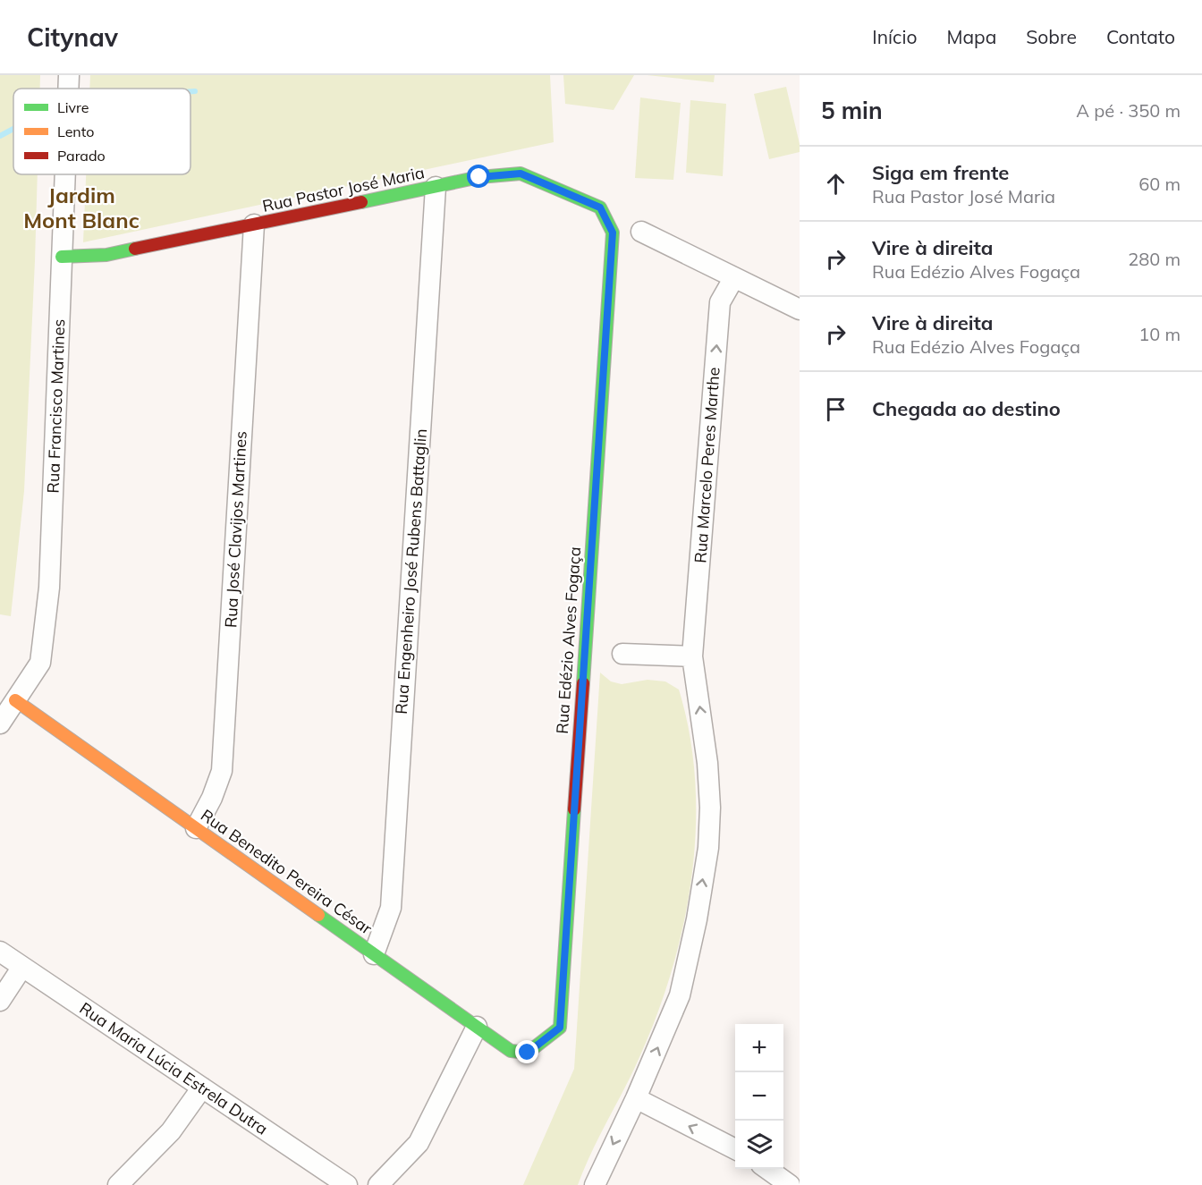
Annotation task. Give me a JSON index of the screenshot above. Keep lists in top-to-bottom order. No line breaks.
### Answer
{"streets":{"street":["Rua Pastor José Maria","Rua Francisco Martines","Rua Marcelo Peres Marthe","Rua José Clavijos Martines","Rua Engenheiro José Rubens Battaglin","Rua Edézio Alves Fogaça","Rua Benedito Pereira César","Rua Maria Lúcia Estrela Dutra"]},"crossings":[["Rua Pastor José Maria","Rua Francisco Martines"],["Rua Pastor José Maria","Rua José Clavijos Martines"],["Rua Pastor José Maria","Rua Engenheiro José Rubens Battaglin"],["Rua Pastor José Maria","Rua Edézio Alves Fogaça"],["Rua Francisco Martines","Rua Benedito Pereira César"],["Rua José Clavijos Martines","Rua Benedito Pereira César"],["Rua Engenheiro José Rubens Battaglin","Rua Benedito Pereira César"],["Rua Edézio Alves Fogaça","Rua Benedito Pereira César"]],"districts":["Jardim Mont Blanc"],"legend":["Livre","Lento","Parado"],"page":{"header":"Citynav","nav":["Início","Mapa","Sobre","Contato"],"heading":["5 min","A pé · 350 m"],"list":[["Siga em frente","Rua Pastor José Maria","60 m"],["Vire à direita","Rua Edézio Alves Fogaça","280 m"],["Vire à direita","Rua Edézio Alves Fogaça","10 m"],"Chegada ao destino"],"map_buttons":["+","−"]}}
